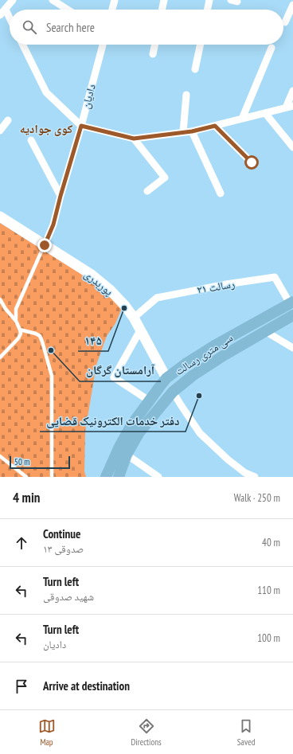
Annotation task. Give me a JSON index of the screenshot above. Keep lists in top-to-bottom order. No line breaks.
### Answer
{"streets":{"main road":["پوربدری","سی متری رسالت"],"street":["دادیان","۲۱ رسالت"]},"crossings":[["دادیان","پوربدری"],["پوربدری","۲۱ رسالت"],["پوربدری","سی متری رسالت"],["۲۱ رسالت","سی متری رسالت"]],"districts":["کوی جوادیه"],"places":["۱۴۵","آرامستان گرگان","دفتر خدمات الکترونیک قضایی"],"scale_bar":"50 m","page":{"search":"Search here","scale":"50 m","heading":["4 min","Walk · 250 m"],"list":[["Continue","۱۳ صدوقی","40 m"],["Turn left","شهید صدوقی","110 m"],["Turn left","دادیان","100 m"],"Arrive at destination"],"nav":["Map","Directions","Saved"]}}
